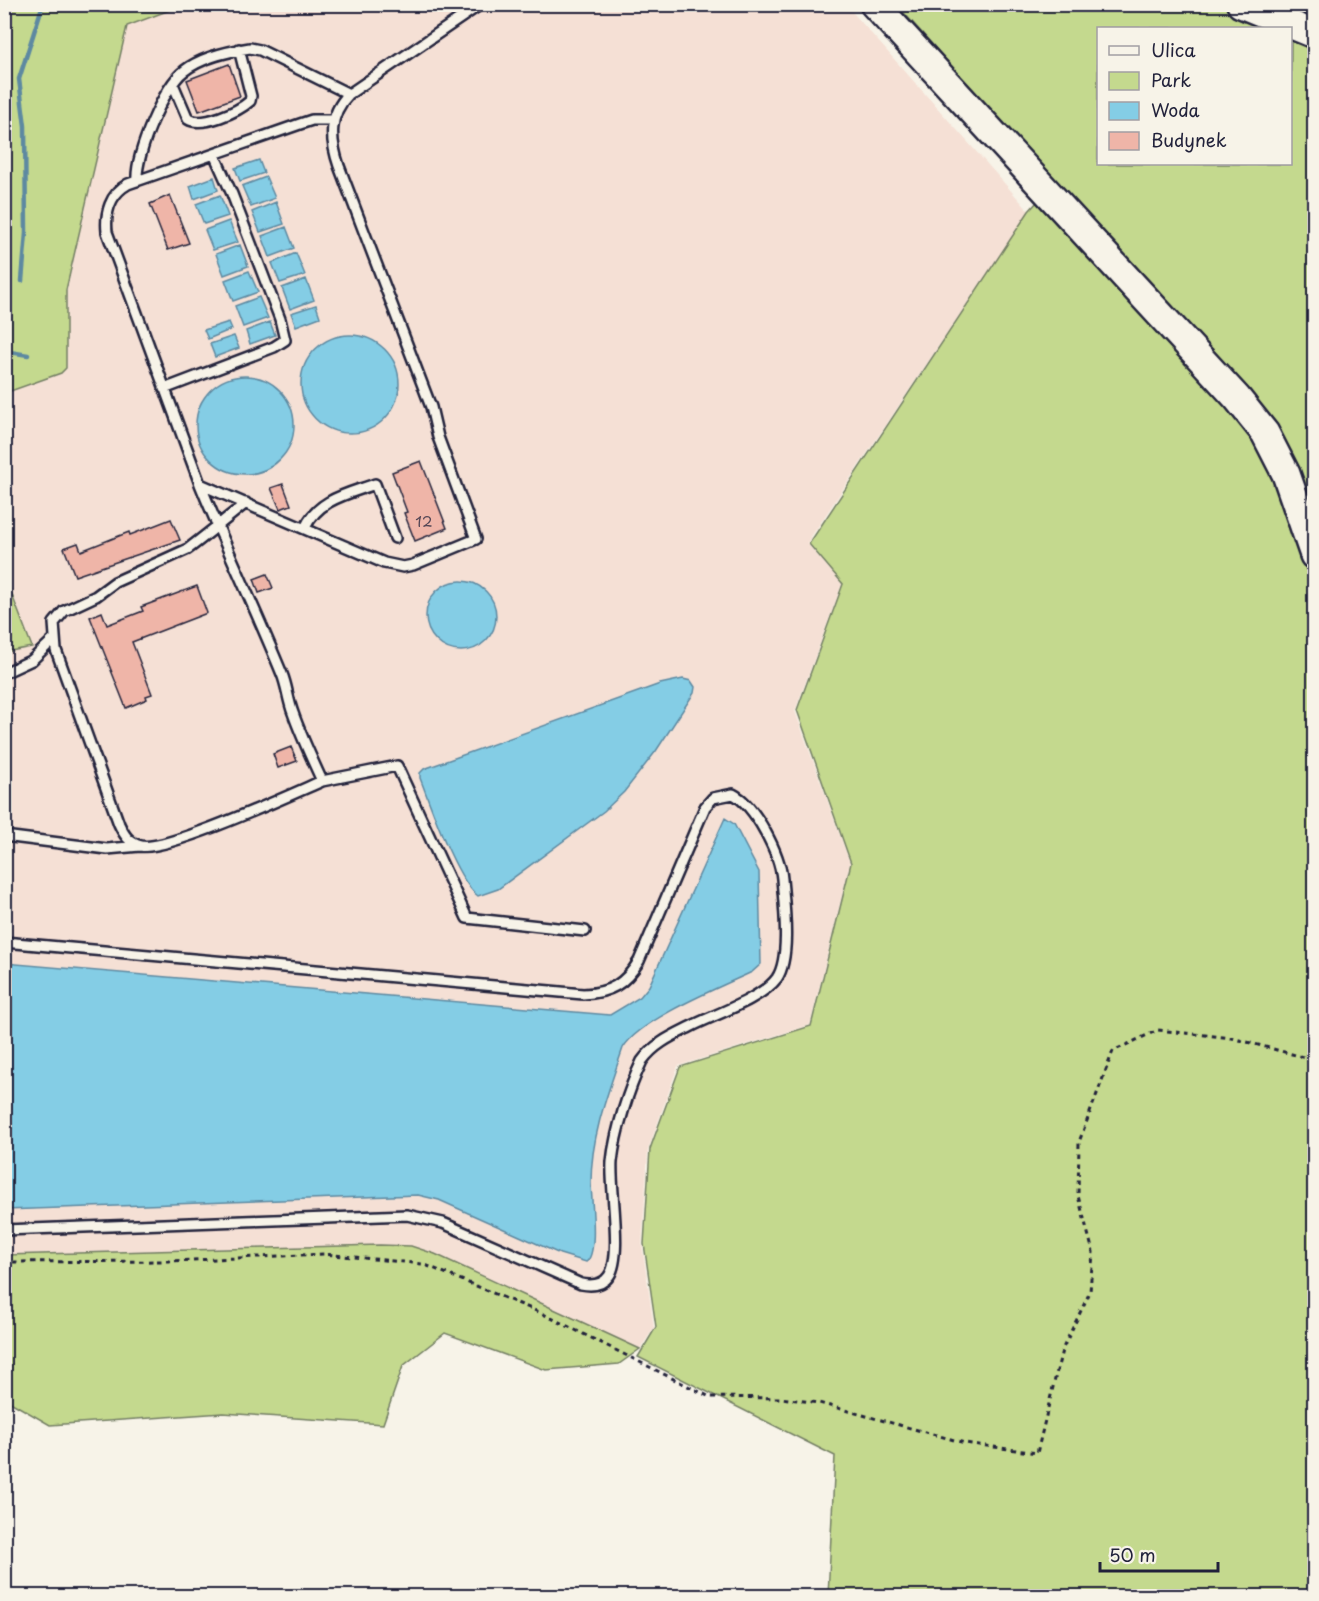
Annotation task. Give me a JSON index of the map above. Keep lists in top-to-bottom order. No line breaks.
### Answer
{"house_numbers":["12"],"legend":["Ulica","Park","Woda","Budynek"],"scale_bar":"50 m"}
